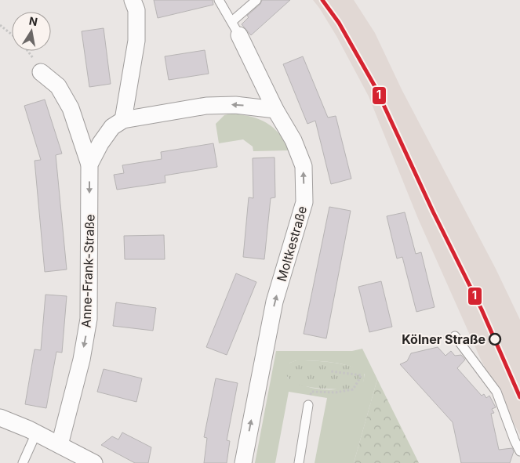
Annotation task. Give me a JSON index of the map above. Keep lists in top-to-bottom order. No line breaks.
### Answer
{"streets":{"street":["Moltkestraße","Anne-Frank-Straße"]},"one_way":["Moltkestraße","Anne-Frank-Straße"],"places":["Kölner Straße"],"lines":["transit line 1"],"north":"top"}
